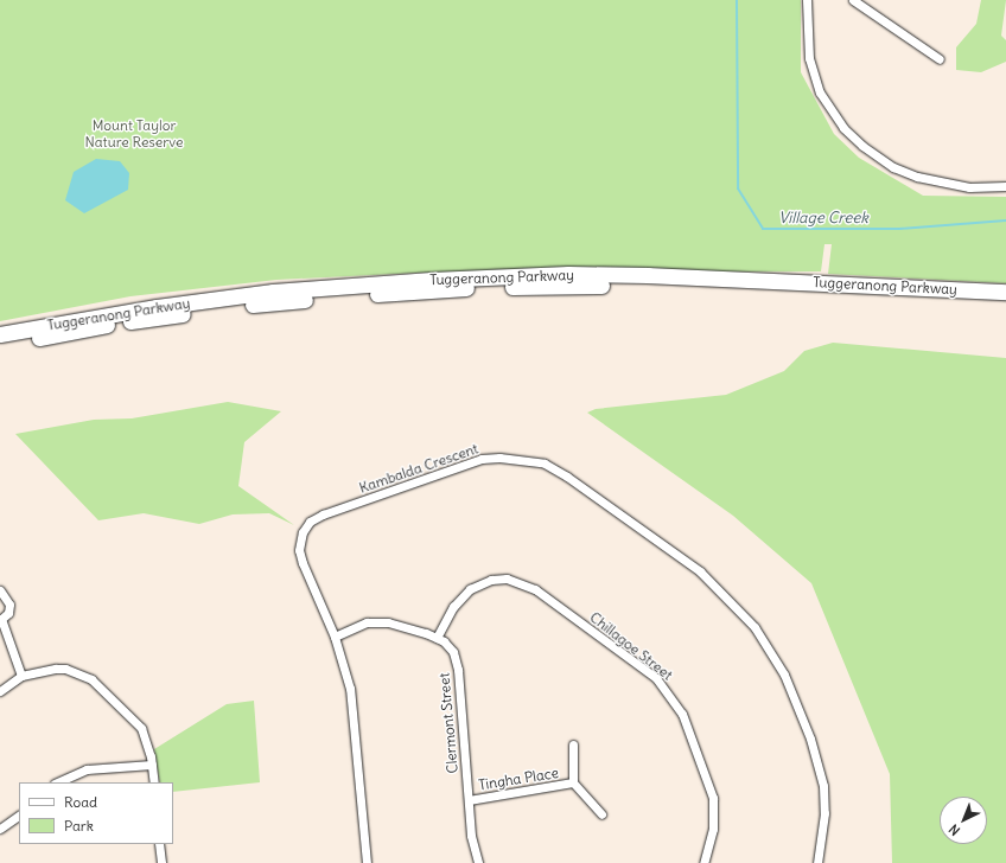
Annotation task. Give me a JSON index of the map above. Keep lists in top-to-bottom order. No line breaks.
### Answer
{"streets":{"highway":["Tuggeranong Parkway"],"street":["Kambalda Crescent","Chillagoe Street","Clermont Street","Tingha Place"]},"crossings":[["Kambalda Crescent","Clermont Street"],["Chillagoe Street","Clermont Street"],["Clermont Street","Tingha Place"]],"water":["Village Creek"],"parks":["Mount Taylor Nature Reserve"],"legend":["Road","Park"],"north":"bottom left"}
